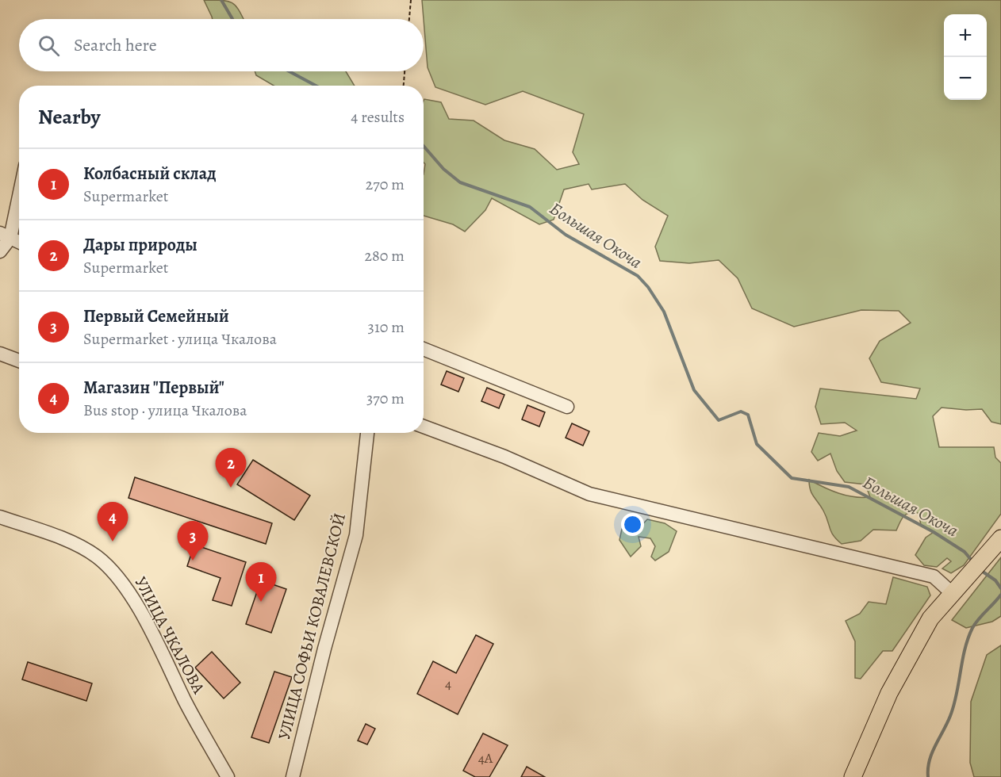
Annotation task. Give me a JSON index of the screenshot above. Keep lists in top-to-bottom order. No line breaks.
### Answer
{"streets":{"street":["УЛИЦА СОФЬИ КОВАЛЕВСКОЙ","УЛИЦА ЧКАЛОВА"]},"water":["Большая Окоча"],"house_numbers":["4","4А"],"page":{"map_buttons":["+","−"],"search":"Search here","heading":["Nearby","4 results"],"list":[{"mark":"1","name":"Колбасный склад","note":"Supermarket","value":"270 m"},{"mark":"2","name":"Дары природы","note":"Supermarket","value":"280 m"},{"mark":"3","name":"Первый Семейный","note":"Supermarket · улица Чкалова","value":"310 m"},{"mark":"4","name":"Магазин \"Первый\"","note":"Bus stop · улица Чкалова","value":"370 m"}],"pins":["2","4","3","1"]}}
